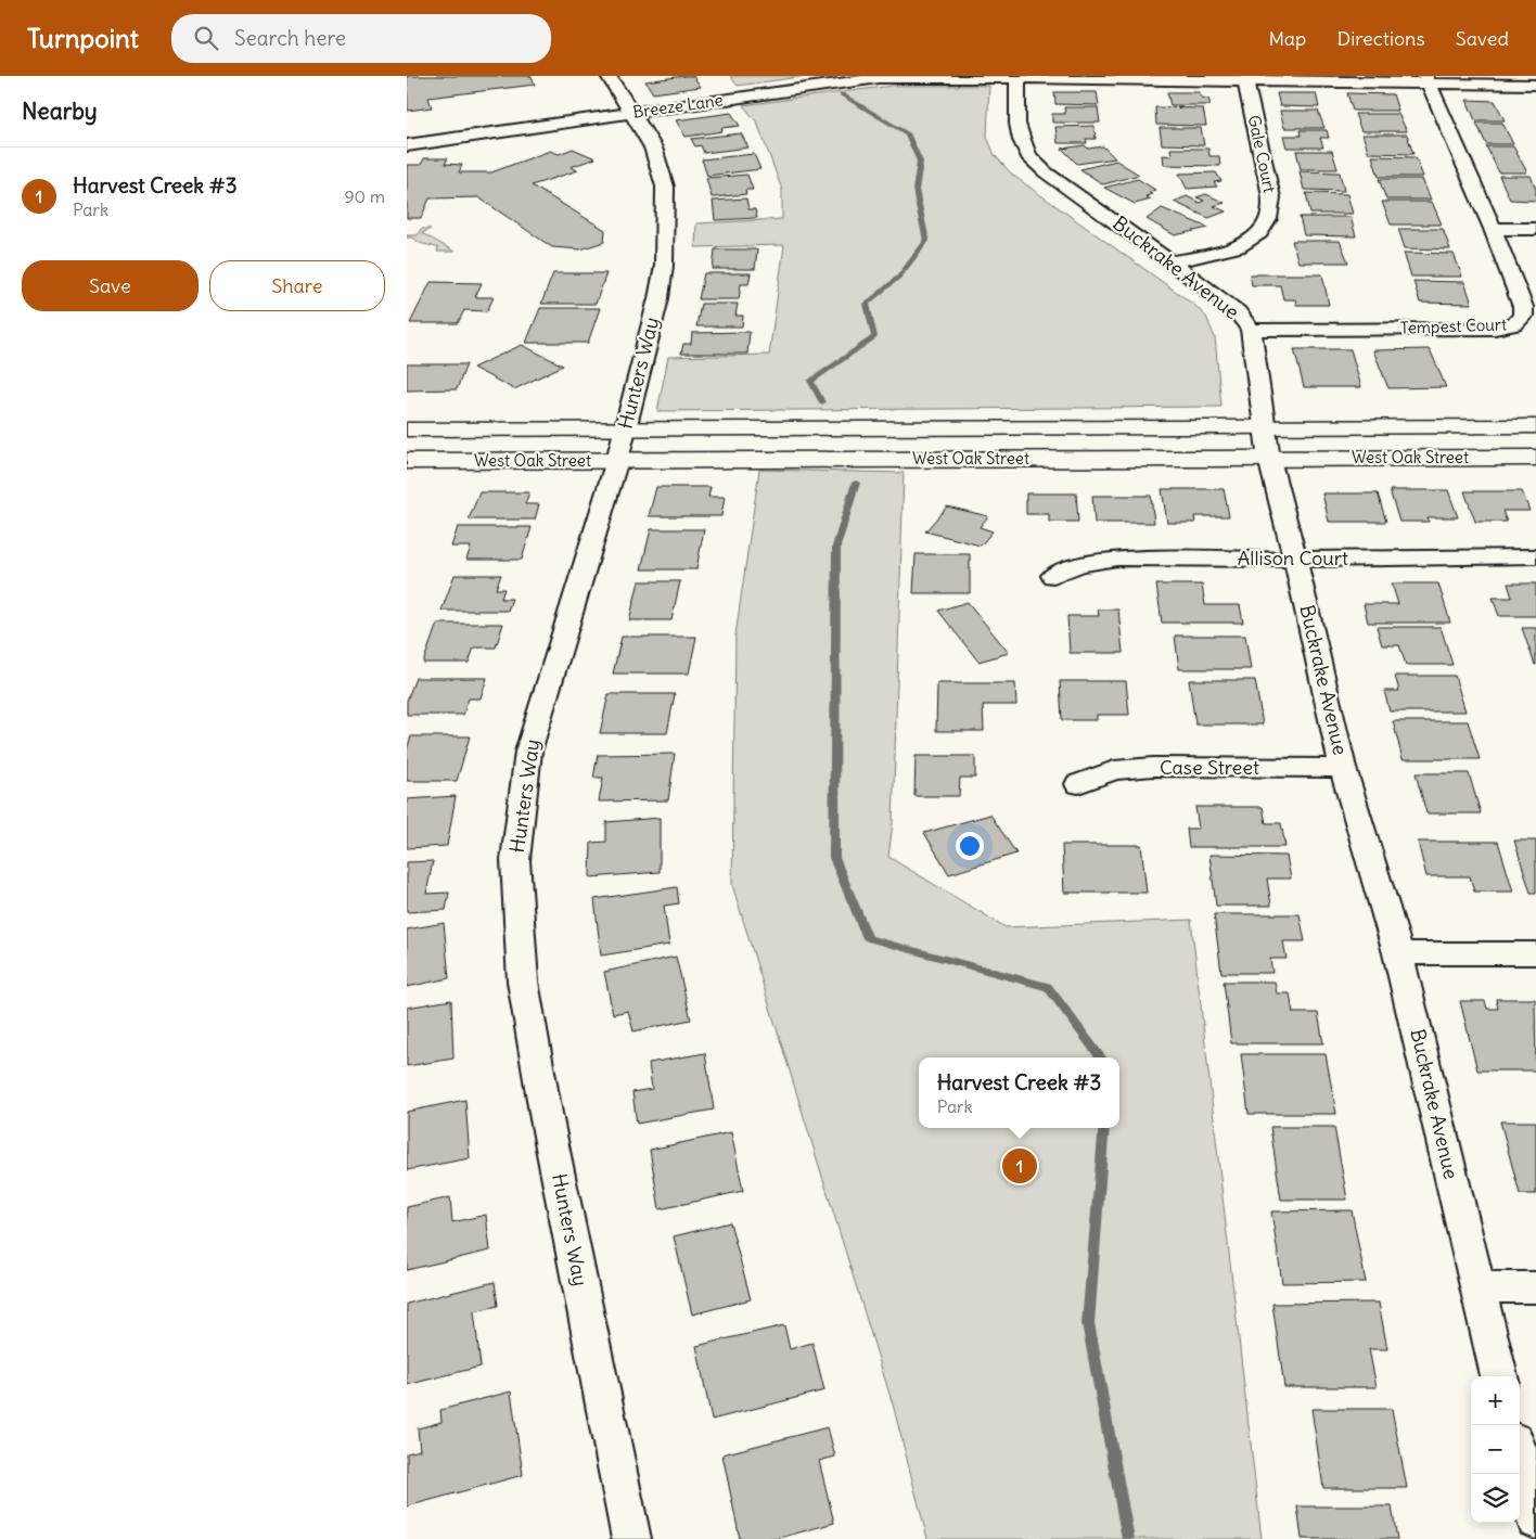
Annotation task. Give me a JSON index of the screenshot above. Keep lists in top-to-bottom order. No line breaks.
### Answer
{"streets":{"main road":["West Oak Street"],"street":["Breeze Lane","Gale Court","Buckrake Avenue","Tempest Court","Hunters Way","Allison Court","Case Street"]},"crossings":[["Breeze Lane","Gale Court"],["Breeze Lane","Buckrake Avenue"],["Breeze Lane","Tempest Court"],["Breeze Lane","Hunters Way"],["Gale Court","Buckrake Avenue"],["Buckrake Avenue","Tempest Court"],["Buckrake Avenue","West Oak Street"],["Buckrake Avenue","Allison Court"],["Buckrake Avenue","Case Street"],["Hunters Way","West Oak Street"]],"page":{"header":"Turnpoint","search":"Search here","nav":["Map","Directions","Saved"],"heading":"Nearby","list":[{"mark":"1","name":"Harvest Creek #3","note":"Park","value":"90 m"}],"buttons":["Save","Share"],"popup":["Harvest Creek #3","Park"],"pins":"1","map_buttons":["+","−"]}}
